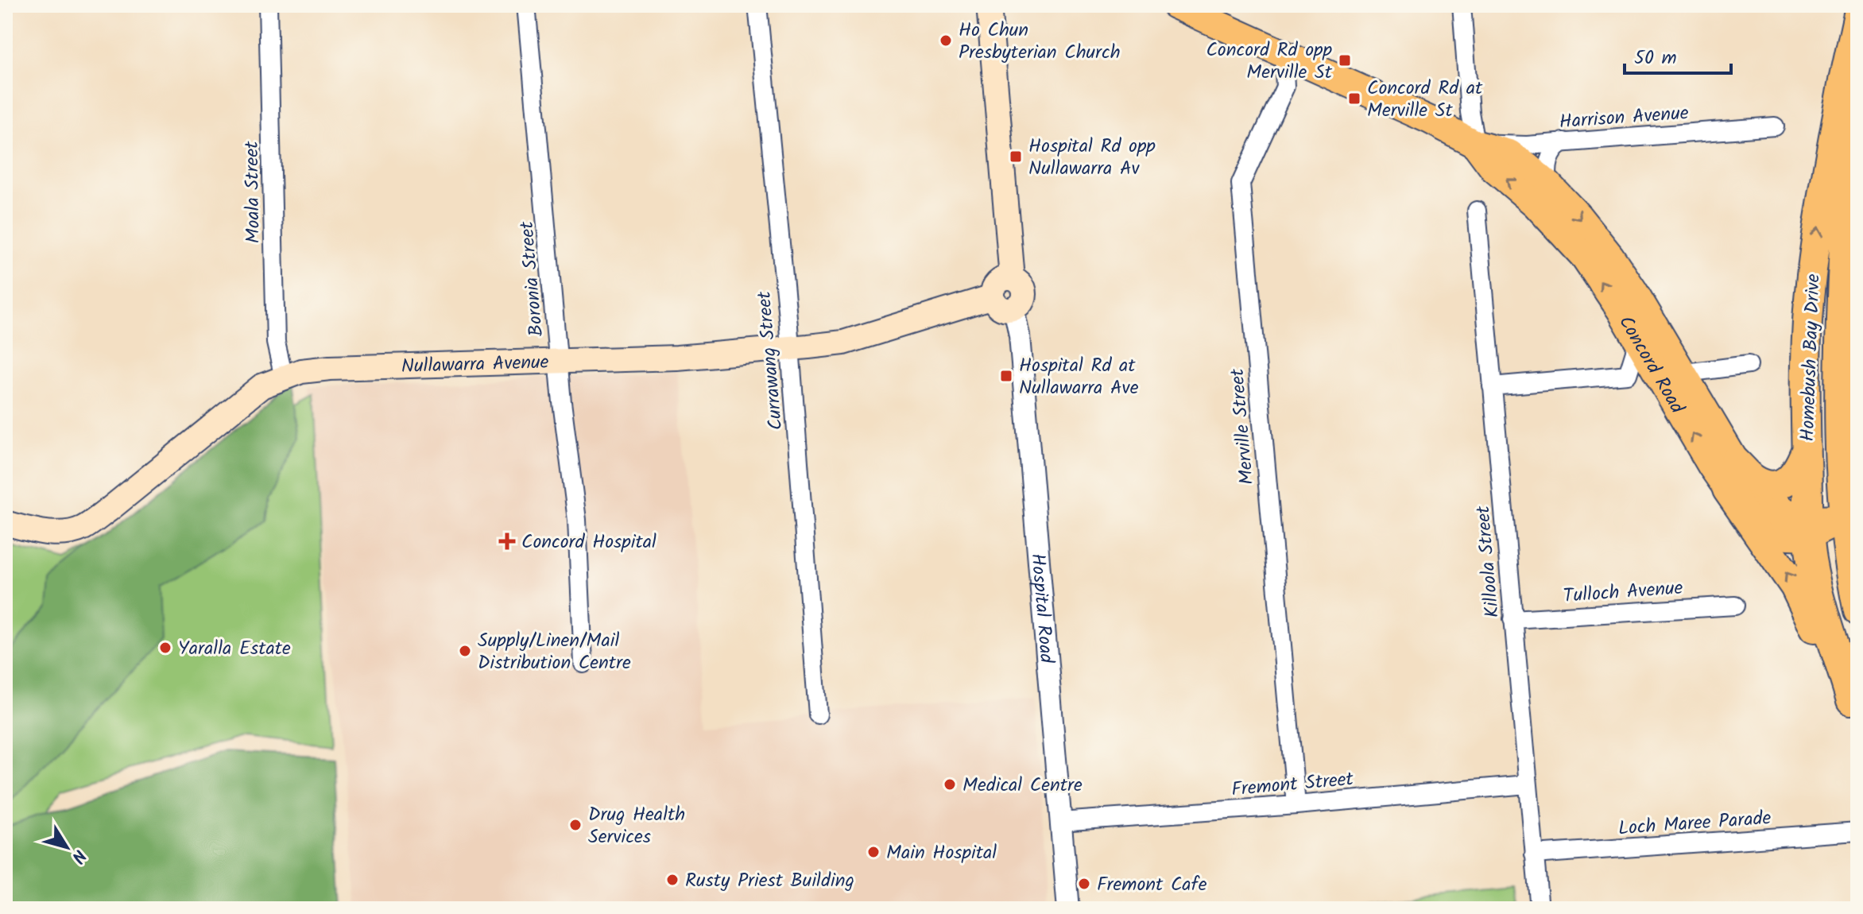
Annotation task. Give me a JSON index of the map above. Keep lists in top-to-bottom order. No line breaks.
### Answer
{"streets":{"highway":["Homebush Bay Drive"],"main road":["Nullawarra Avenue","Concord Road"],"street":["Harrison Avenue","Moala Street","Boronia Street","Currawang Street","Merville Street","Killoola Street","Tulloch Avenue","Hospital Road","Fremont Street","Loch Maree Parade"]},"crossings":[["Harrison Avenue","Concord Road"],["Moala Street","Nullawarra Avenue"],["Boronia Street","Nullawarra Avenue"],["Homebush Bay Drive","Concord Road"],["Currawang Street","Nullawarra Avenue"],["Nullawarra Avenue","Hospital Road"],["Concord Road","Merville Street"],["Merville Street","Fremont Street"],["Killoola Street","Tulloch Avenue"],["Killoola Street","Fremont Street"],["Killoola Street","Loch Maree Parade"],["Hospital Road","Fremont Street"]],"places":{"other":["Ho Chun Presbyterian Church","Yaralla Estate","Supply/Linen/Mail Distribution Centre","Medical Centre","Drug Health Services","Main Hospital","Rusty Priest Building","Fremont Cafe"],"transit":["Concord Rd opp Merville St","Concord Rd at Merville St","Hospital Rd opp Nullawarra Av","Hospital Rd at Nullawarra Ave"],"health":["Concord Hospital"]},"scale_bar":"50 m","north":"bottom right"}
